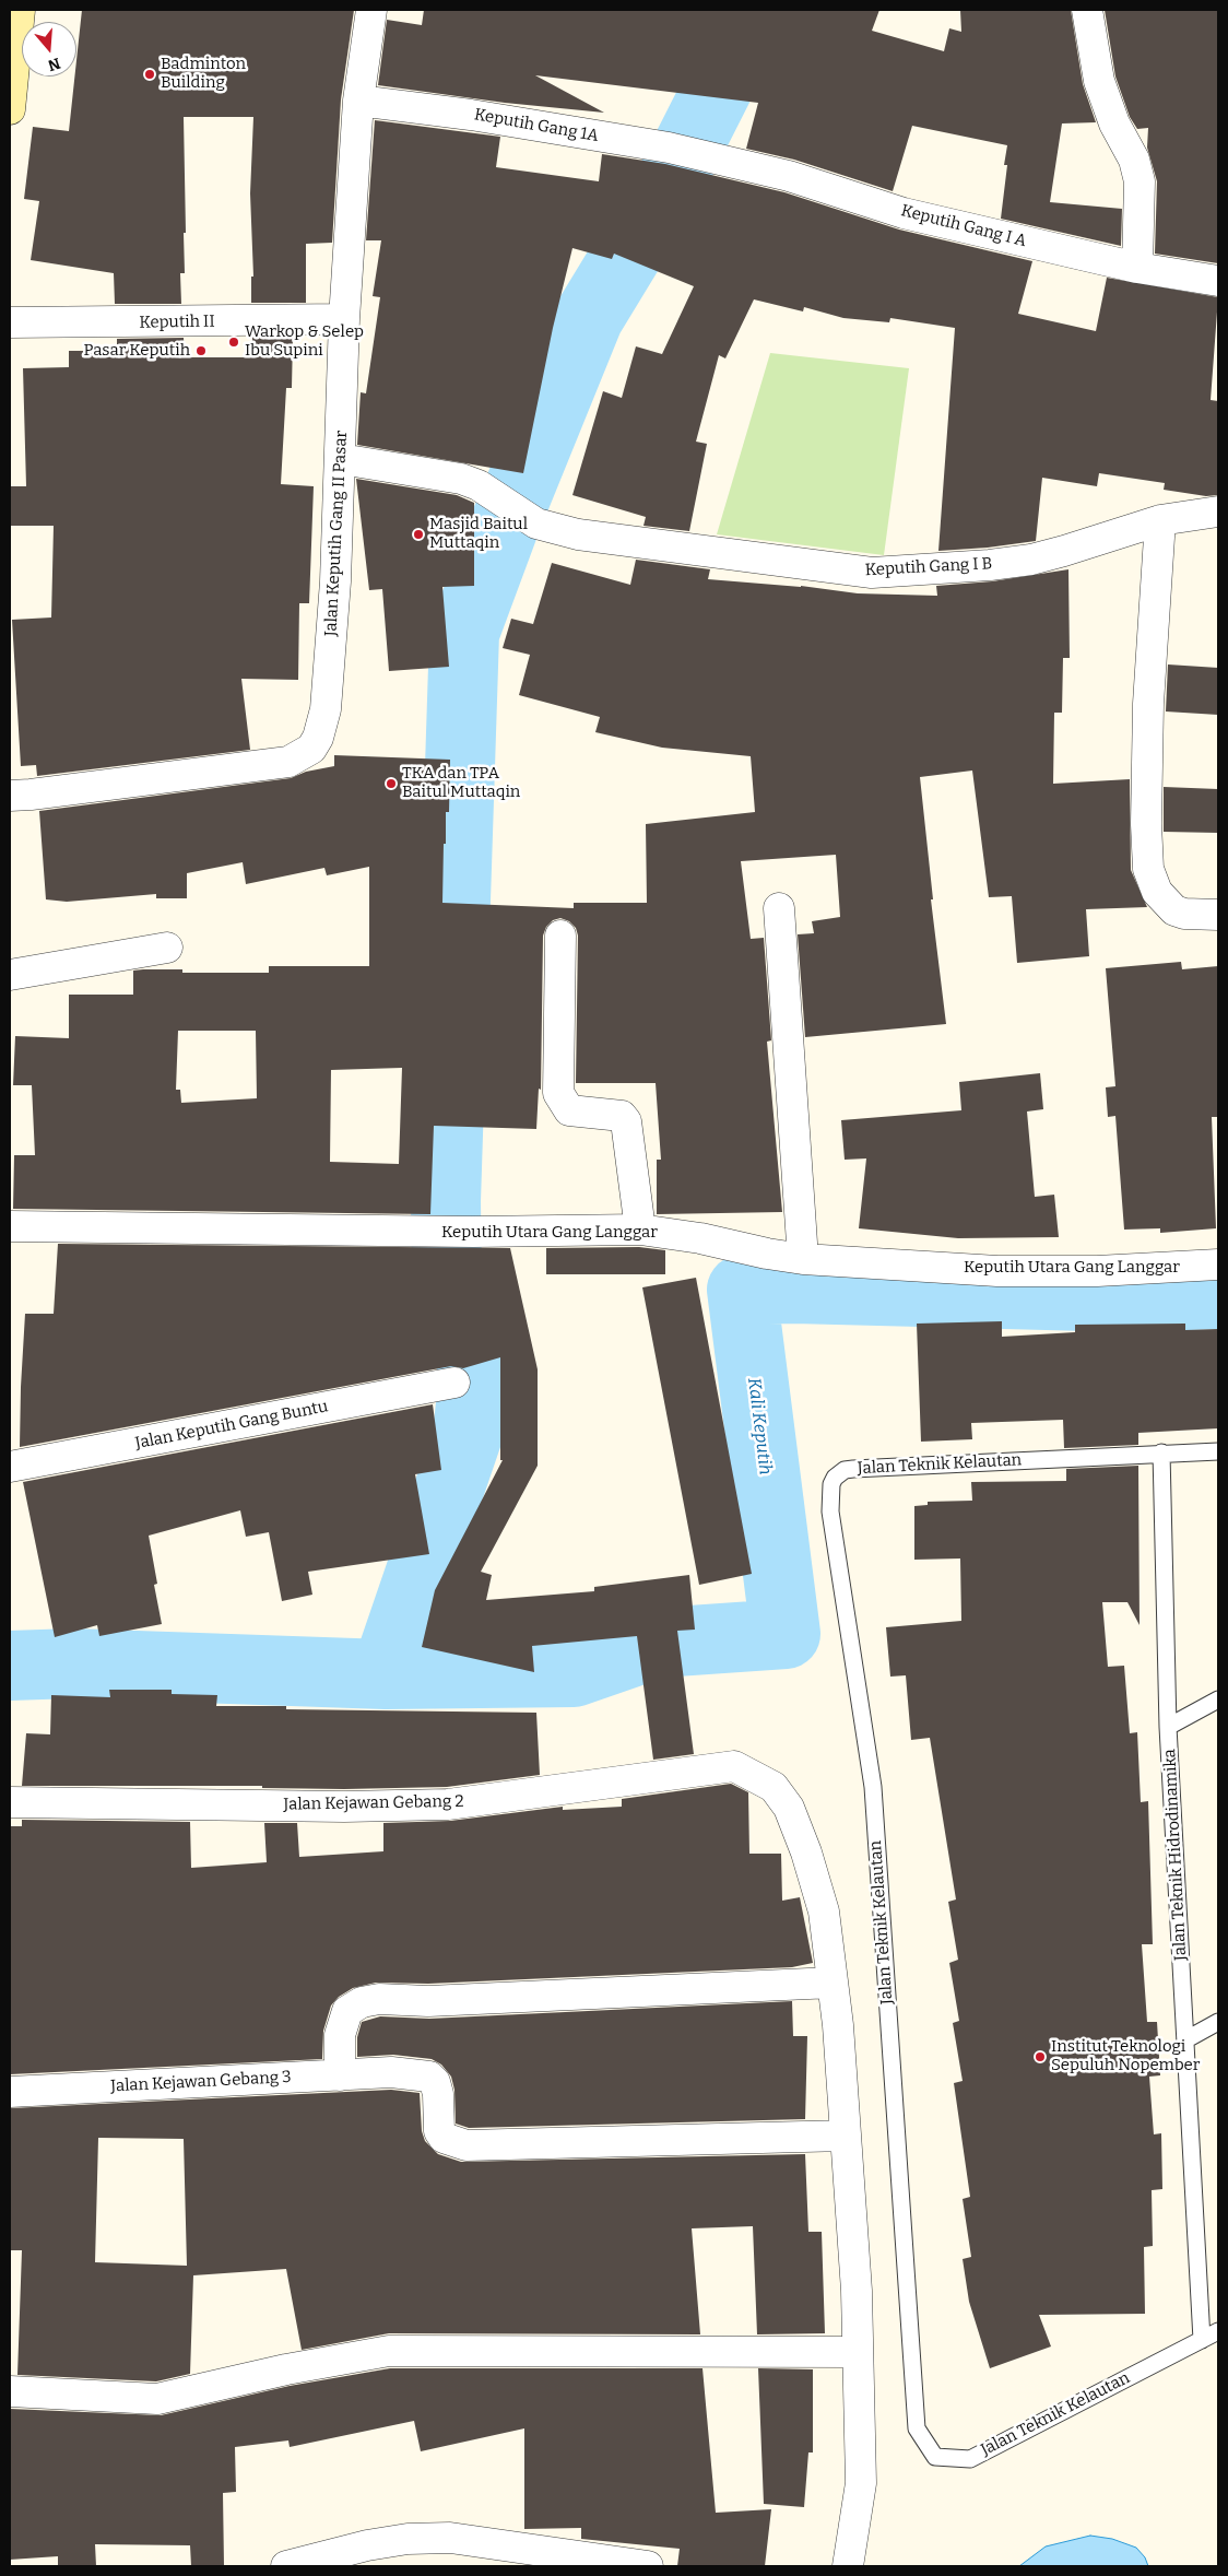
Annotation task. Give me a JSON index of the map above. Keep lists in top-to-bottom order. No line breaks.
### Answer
{"streets":{"street":["Keputih Gang 1A","Keputih Gang I A","Keputih II","Jalan Keputih Gang II Pasar","Keputih Gang I B","Keputih Utara Gang Langgar","Jalan Keputih Gang Buntu","Jalan Kejawan Gebang 2","Jalan Kejawan Gebang 3"],"lane":["Jalan Teknik Kelautan","Jalan Teknik Hidrodinamika"]},"crossings":[["Keputih Gang 1A","Keputih Gang I A"],["Keputih Gang 1A","Jalan Keputih Gang II Pasar"],["Keputih II","Jalan Keputih Gang II Pasar"],["Jalan Keputih Gang II Pasar","Keputih Gang I B"],["Jalan Teknik Kelautan","Jalan Teknik Hidrodinamika"]],"water":["Kali Keputih"],"places":["Badminton Building","Warkop & Selep Ibu Supini","Pasar Keputih","Masjid Baitul Muttaqin","TKA dan TPA Baitul Muttaqin","Institut Teknologi Sepuluh Nopember"],"north":"bottom"}
